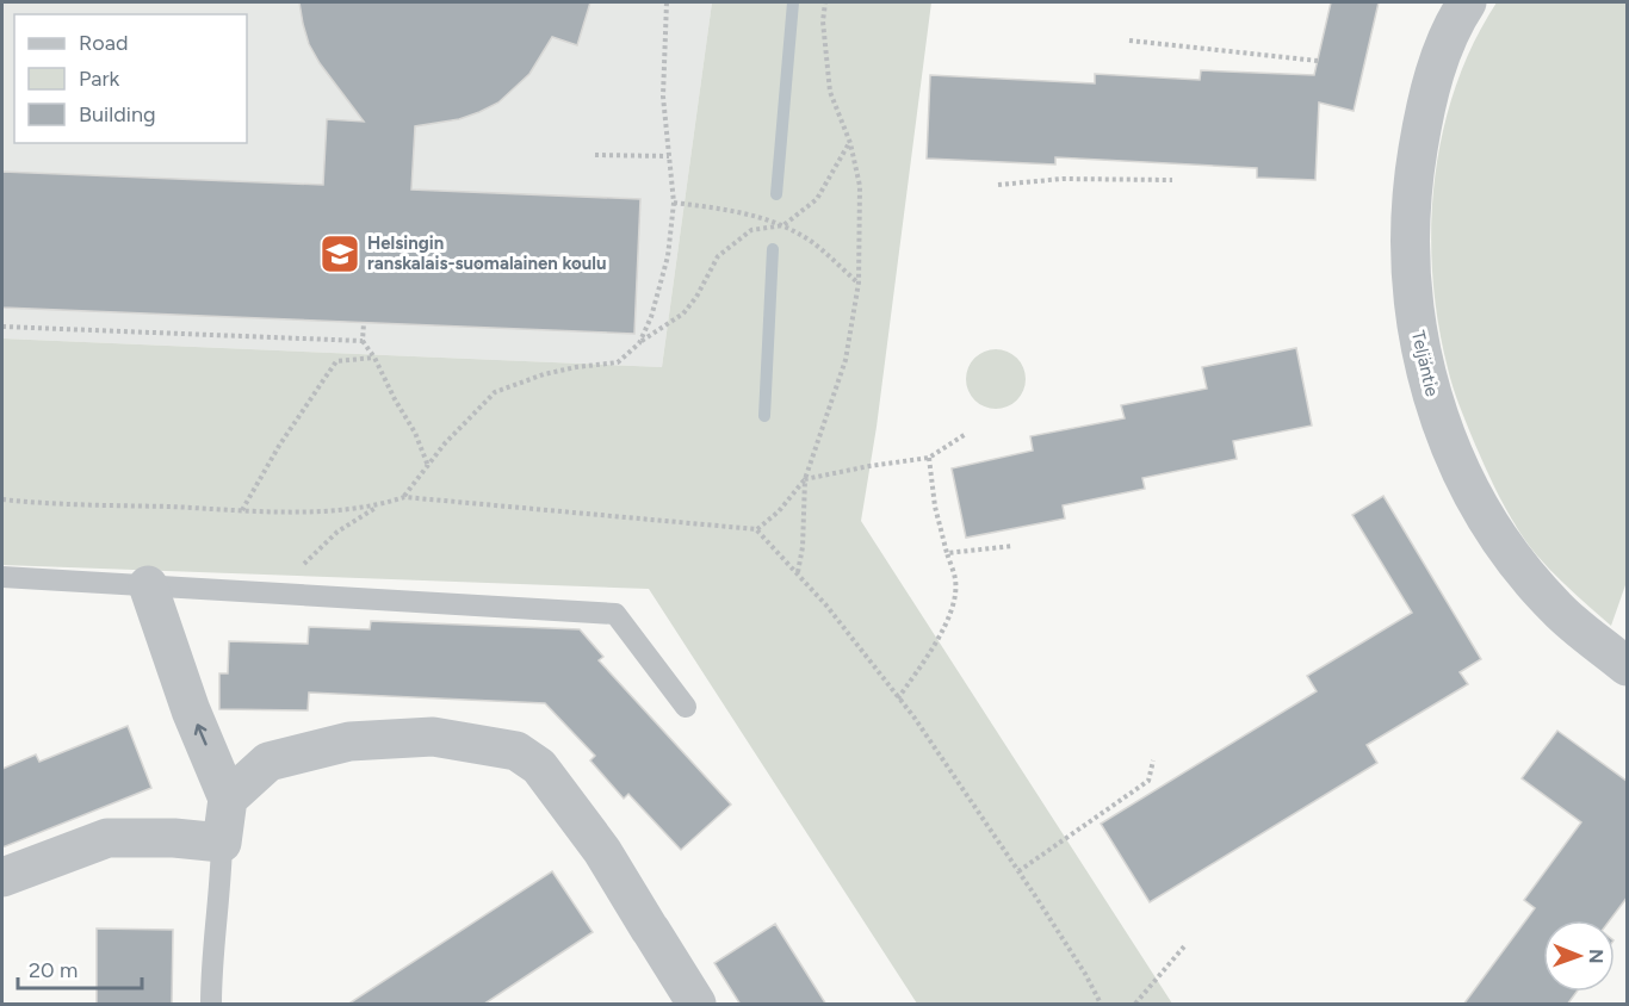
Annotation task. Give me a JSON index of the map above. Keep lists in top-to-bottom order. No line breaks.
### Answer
{"streets":{"street":["Teljäntie"]},"places":{"school or university":["Helsingin ranskalais-suomalainen koulu"]},"legend":["Road","Park","Building"],"scale_bar":"20 m","north":"right"}
